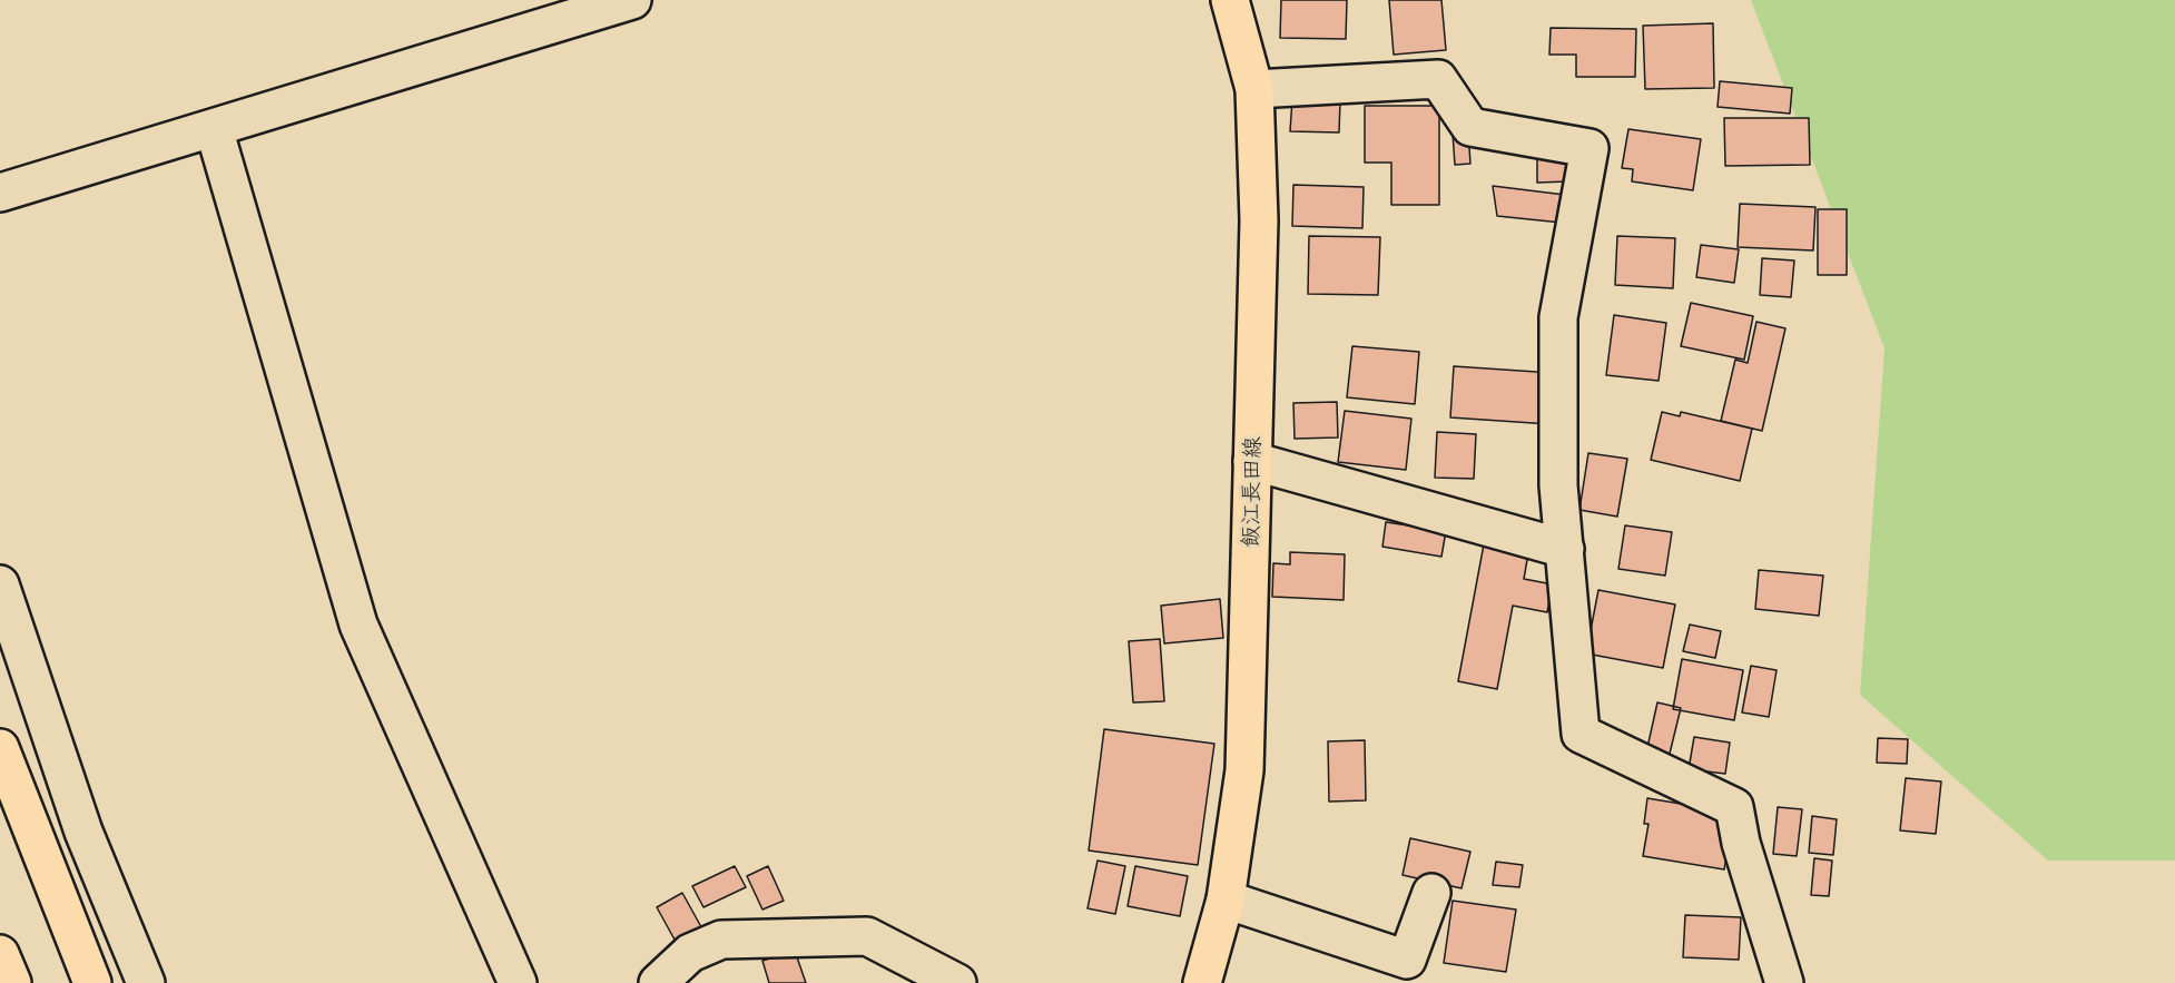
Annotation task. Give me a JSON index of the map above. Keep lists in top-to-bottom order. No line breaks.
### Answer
{"streets":{"main road":["飯江長田線"]}}
